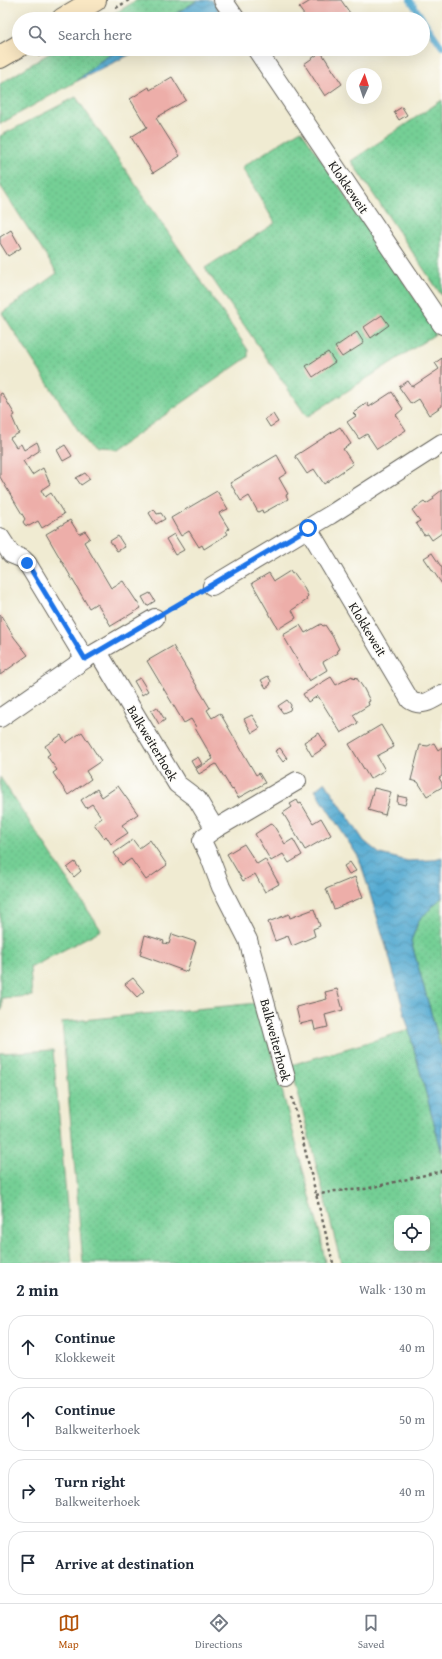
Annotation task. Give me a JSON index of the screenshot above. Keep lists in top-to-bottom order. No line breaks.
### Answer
{"streets":{"street":["Klokkeweit","Balkweiterhoek"]},"north":"top","page":{"search":"Search here","heading":["2 min","Walk · 130 m"],"list":[["Continue","Klokkeweit","40 m"],["Continue","Balkweiterhoek","50 m"],["Turn right","Balkweiterhoek","40 m"],"Arrive at destination"],"nav":["Map","Directions","Saved"]}}
